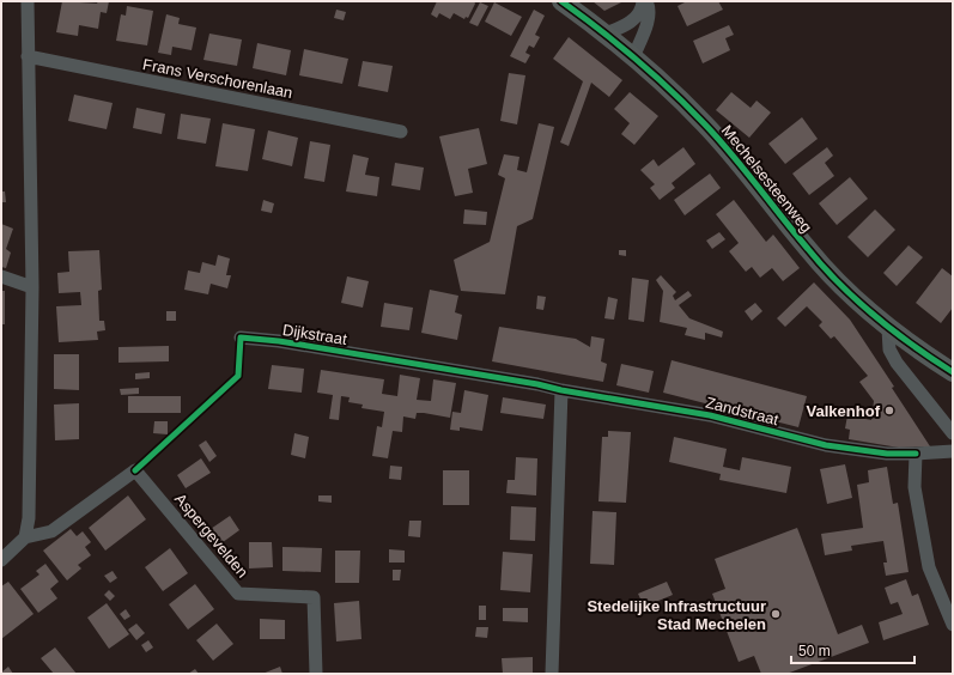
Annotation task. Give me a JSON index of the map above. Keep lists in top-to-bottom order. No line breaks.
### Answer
{"streets":{"main road":["Mechelsesteenweg"],"street":["Frans Verschorenlaan","Dijkstraat","Zandstraat","Aspergevelden"]},"crossings":[["Dijkstraat","Zandstraat"],["Dijkstraat","Aspergevelden"]],"places":["Valkenhof","Stedelijke Infrastructuur Stad Mechelen"],"scale_bar":"50 m"}
